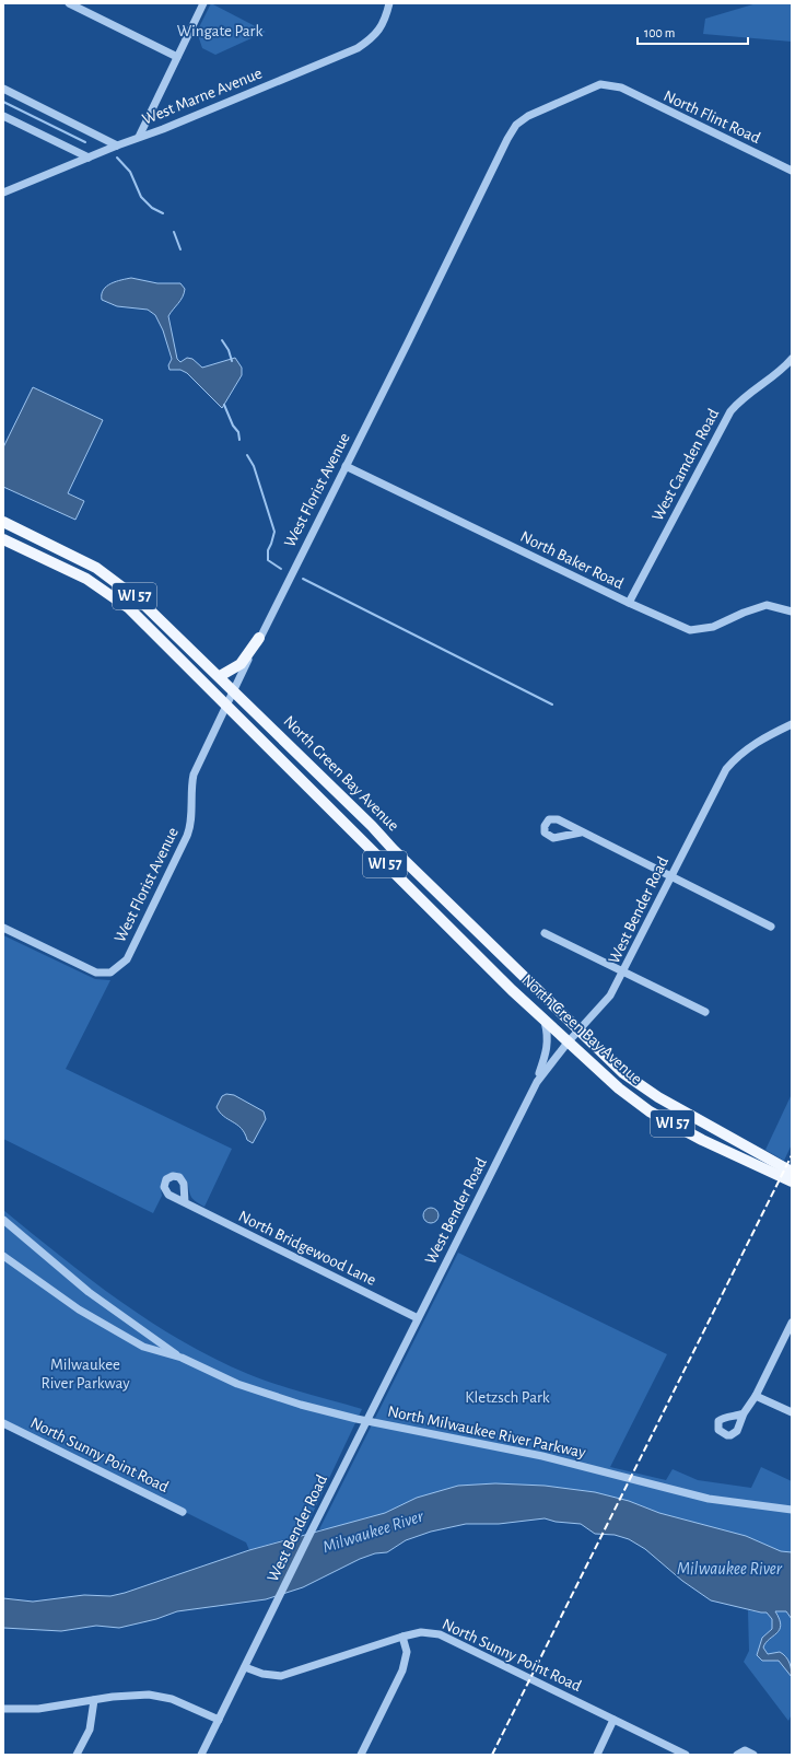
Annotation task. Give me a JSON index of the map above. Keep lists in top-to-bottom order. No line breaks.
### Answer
{"streets":{"main road":["WI 57","North Green Bay Avenue"],"street":["West Marne Avenue","North Flint Road","West Camden Road","West Florist Avenue","North Baker Road","West Bender Road","North Bridgewood Lane","North Milwaukee River Parkway","North Sunny Point Road"]},"crossings":[["North Flint Road","West Florist Avenue"],["West Camden Road","North Baker Road"],["West Florist Avenue","North Baker Road"],["West Florist Avenue","North Green Bay Avenue"],["North Green Bay Avenue","West Bender Road"],["West Bender Road","North Bridgewood Lane"],["West Bender Road","North Milwaukee River Parkway"],["West Bender Road","North Sunny Point Road"]],"water":["Milwaukee River"],"parks":["Wingate Park","Milwaukee River Parkway","Kletzsch Park"],"scale_bar":"100 m"}
